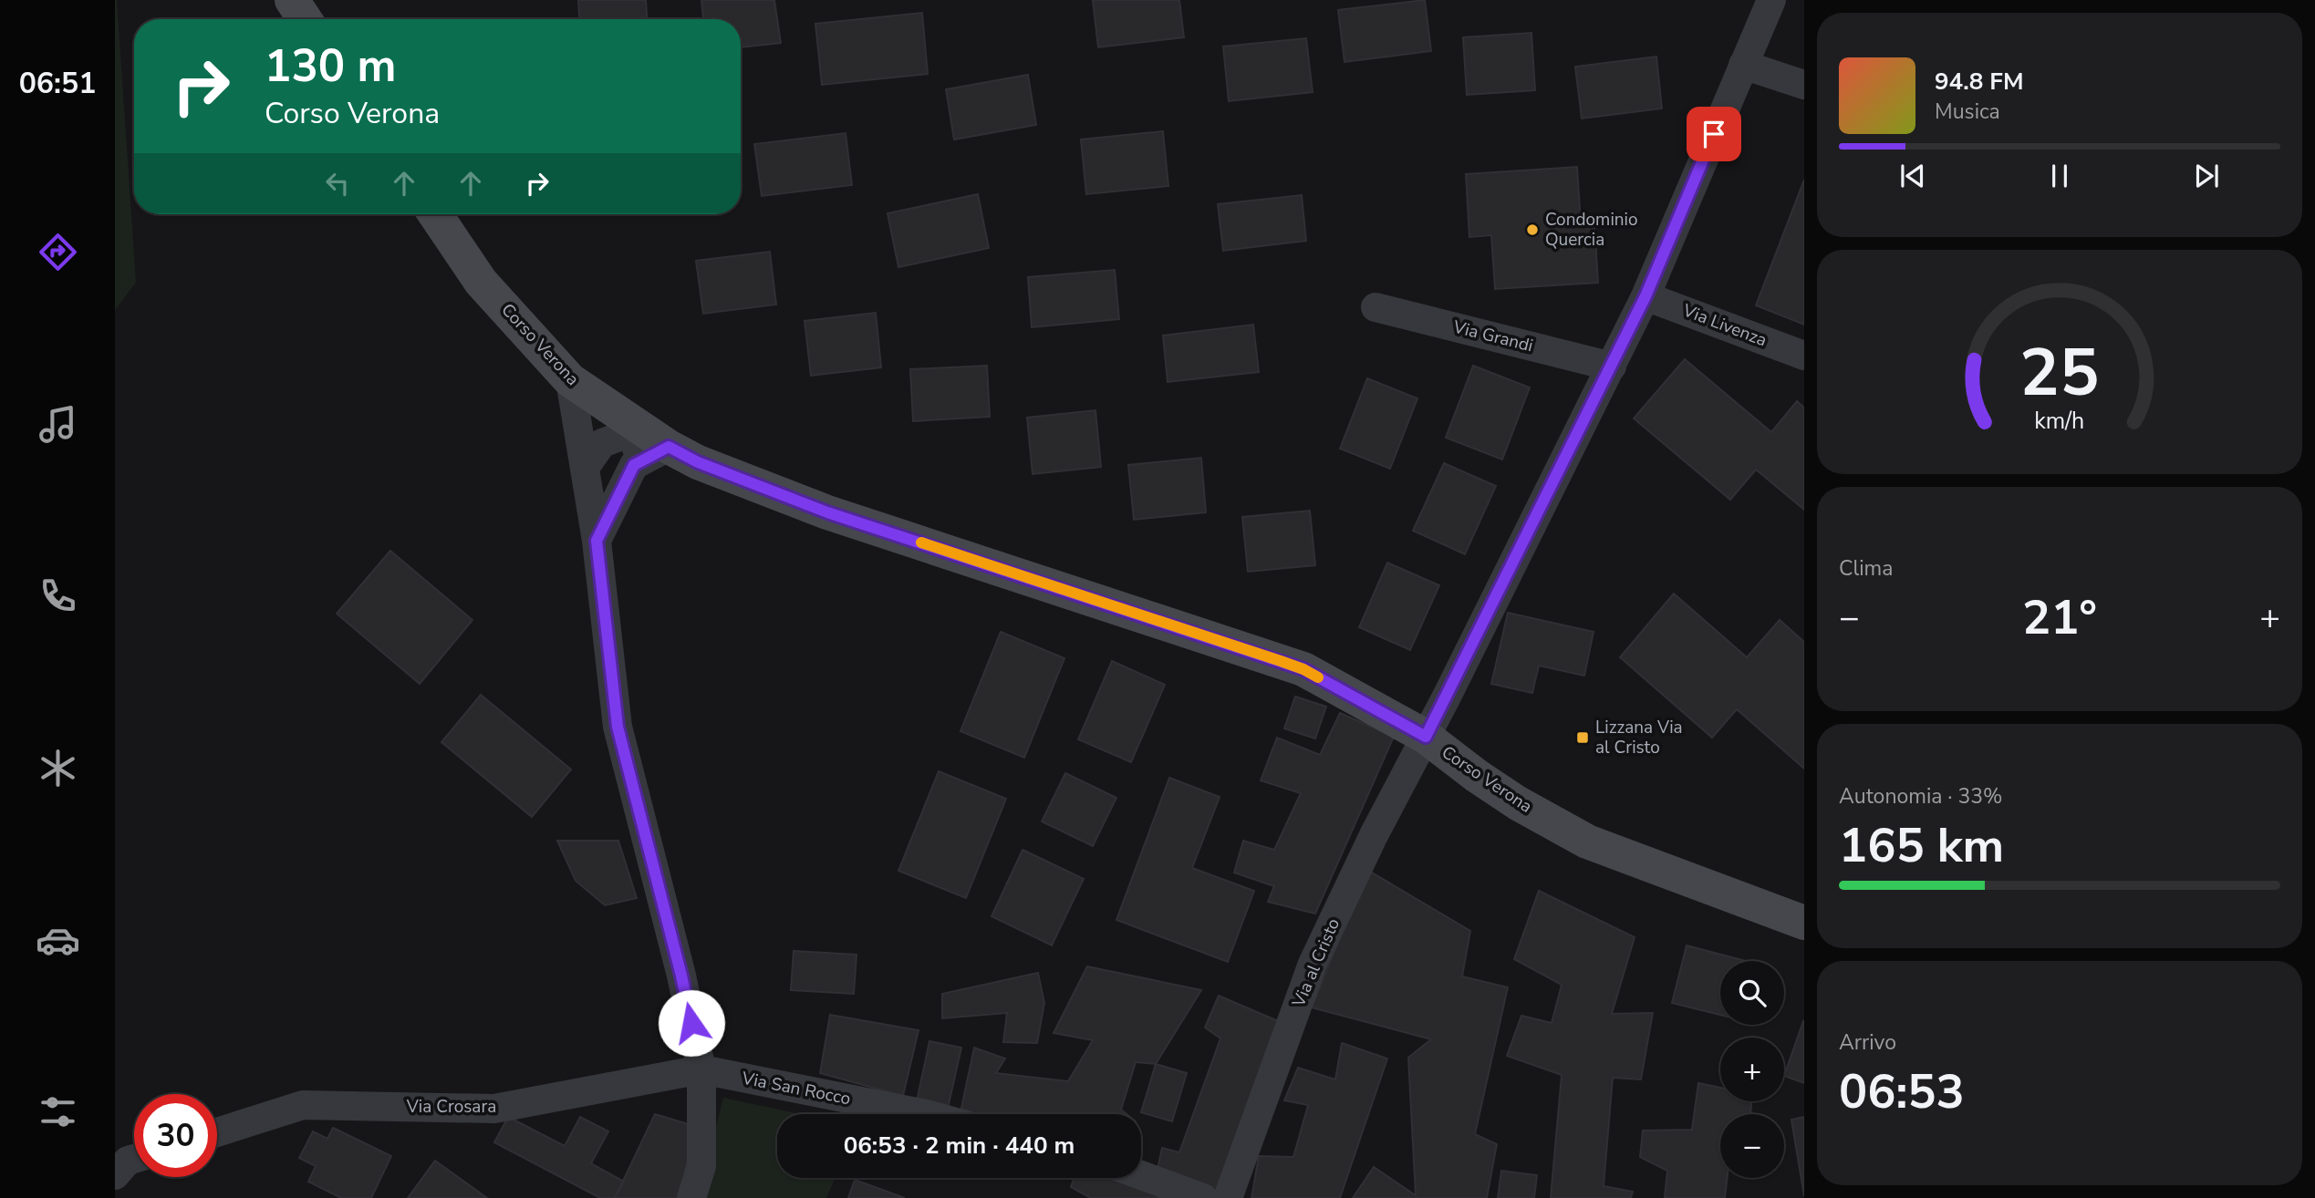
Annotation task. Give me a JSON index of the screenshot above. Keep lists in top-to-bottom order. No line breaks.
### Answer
{"streets":{"main road":["Corso Verona"],"street":["Via Livenza","Via Grandi","Via al Cristo","Via San Rocco","Via Crosara"]},"crossings":[["Via Livenza","Via al Cristo"],["Via Grandi","Via al Cristo"],["Corso Verona","Via al Cristo"],["Via San Rocco","Via Crosara"]],"places":{"other":["Condominio Quercia"],"transit":["Lizzana Via al Cristo"]},"page":{"tabs":"06:51","turn":["130 m","Corso Verona"],"song":["94.8 FM","Musica"],"tile":["Clima",["Autonomia · 33%","165 km"],["Arrivo","06:53"]],"heat":["−","21°","+"],"map_buttons":["+","−"],"limit":"30","trip":"06:53 · 2 min · 440 m","gauge":["25","km/h"]}}
